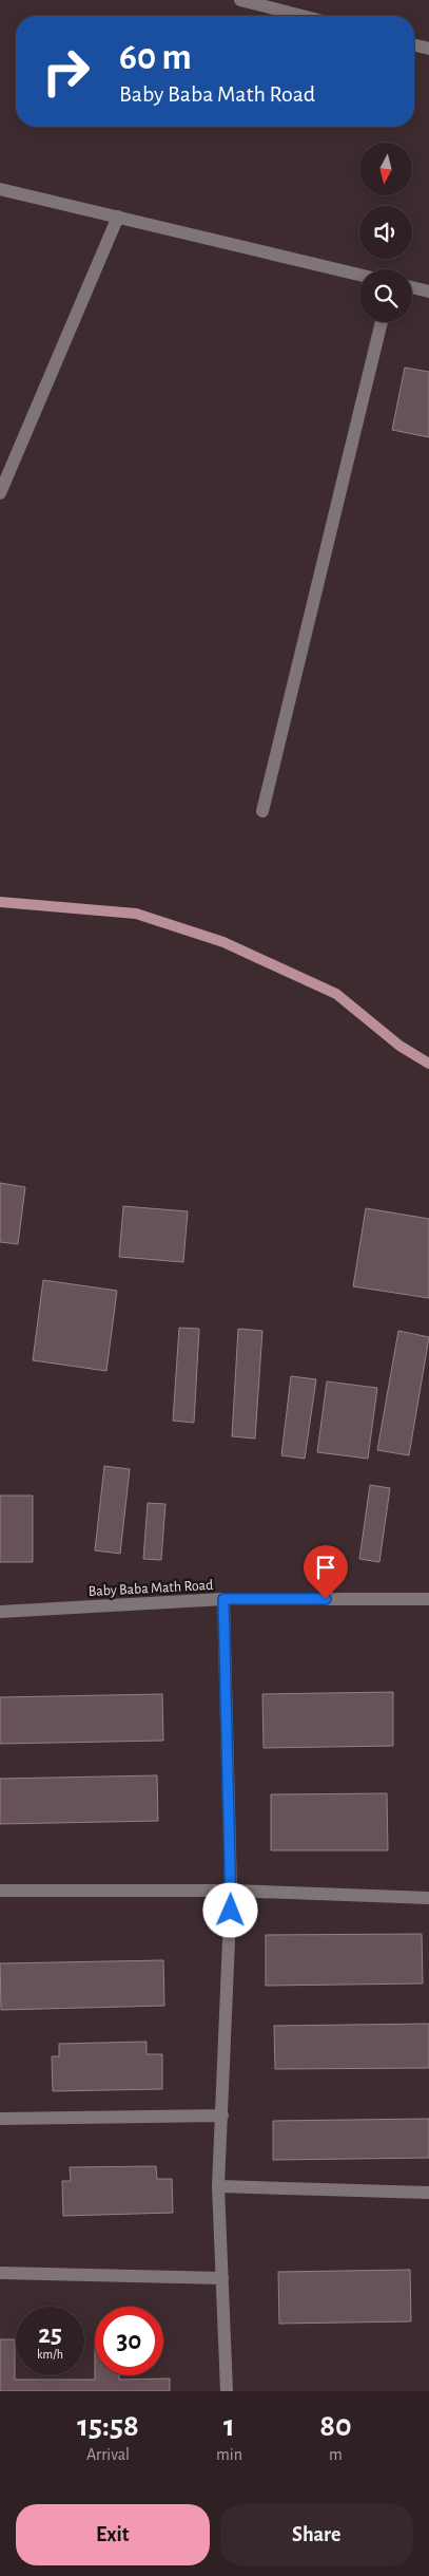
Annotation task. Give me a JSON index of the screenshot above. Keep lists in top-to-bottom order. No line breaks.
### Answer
{"streets":{"street":["Baby Baba Math Road"]},"north":"bottom","page":{"turn":["60 m","Baby Baba Math Road"],"speed":"25 km/h","limit":"30","eta":["15:58","Arrival","1","min","80","m"],"buttons":["Exit","Share"]}}
